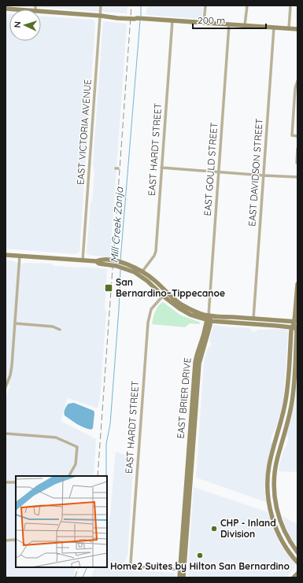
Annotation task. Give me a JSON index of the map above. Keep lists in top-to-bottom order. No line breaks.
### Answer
{"streets":{"main road":["EAST BRIER DRIVE"],"street":["EAST VICTORIA AVENUE","EAST HARDT STREET","EAST GOULD STREET","EAST DAVIDSON STREET"]},"crossings":[["EAST HARDT STREET","EAST BRIER DRIVE"],["EAST GOULD STREET","EAST BRIER DRIVE"]],"water":["Mill Creek Zanja"],"places":{"transit":["San Bernardino–Tippecanoe"],"other":["CHP - Inland Division","Home2 Suites by Hilton San Bernardino"]},"scale_bar":"200 m","north":"left"}
